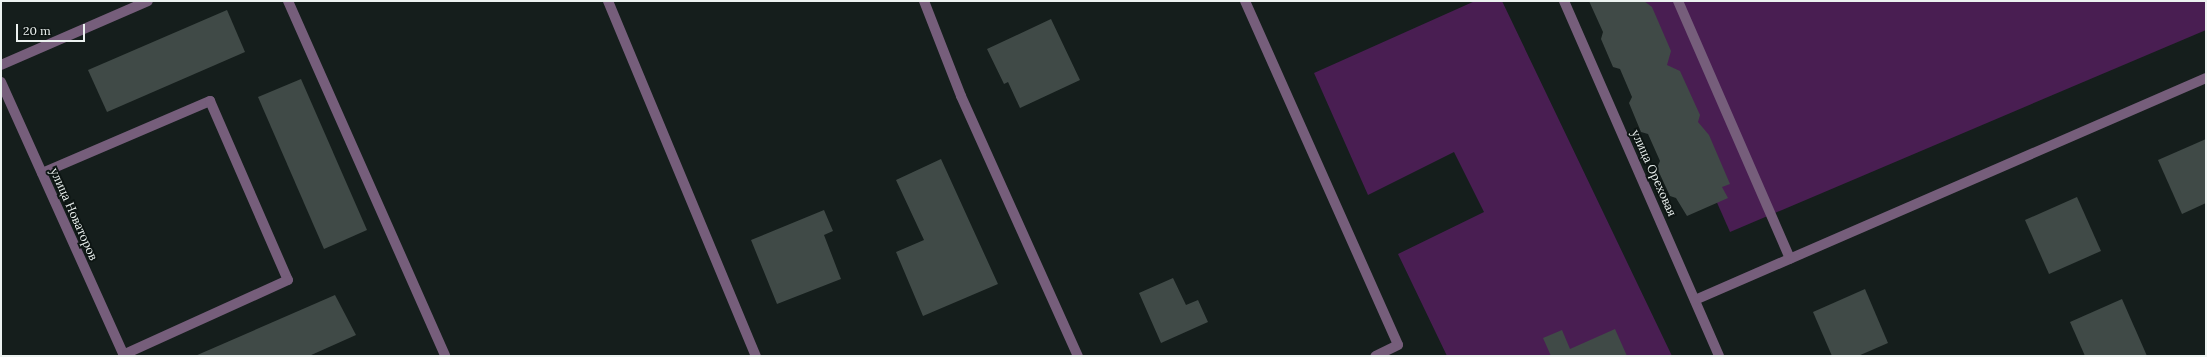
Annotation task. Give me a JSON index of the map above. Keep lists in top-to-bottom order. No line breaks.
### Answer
{"streets":{"street":["улица Ореховая","улица Новаторов"]},"scale_bar":"20 m"}
